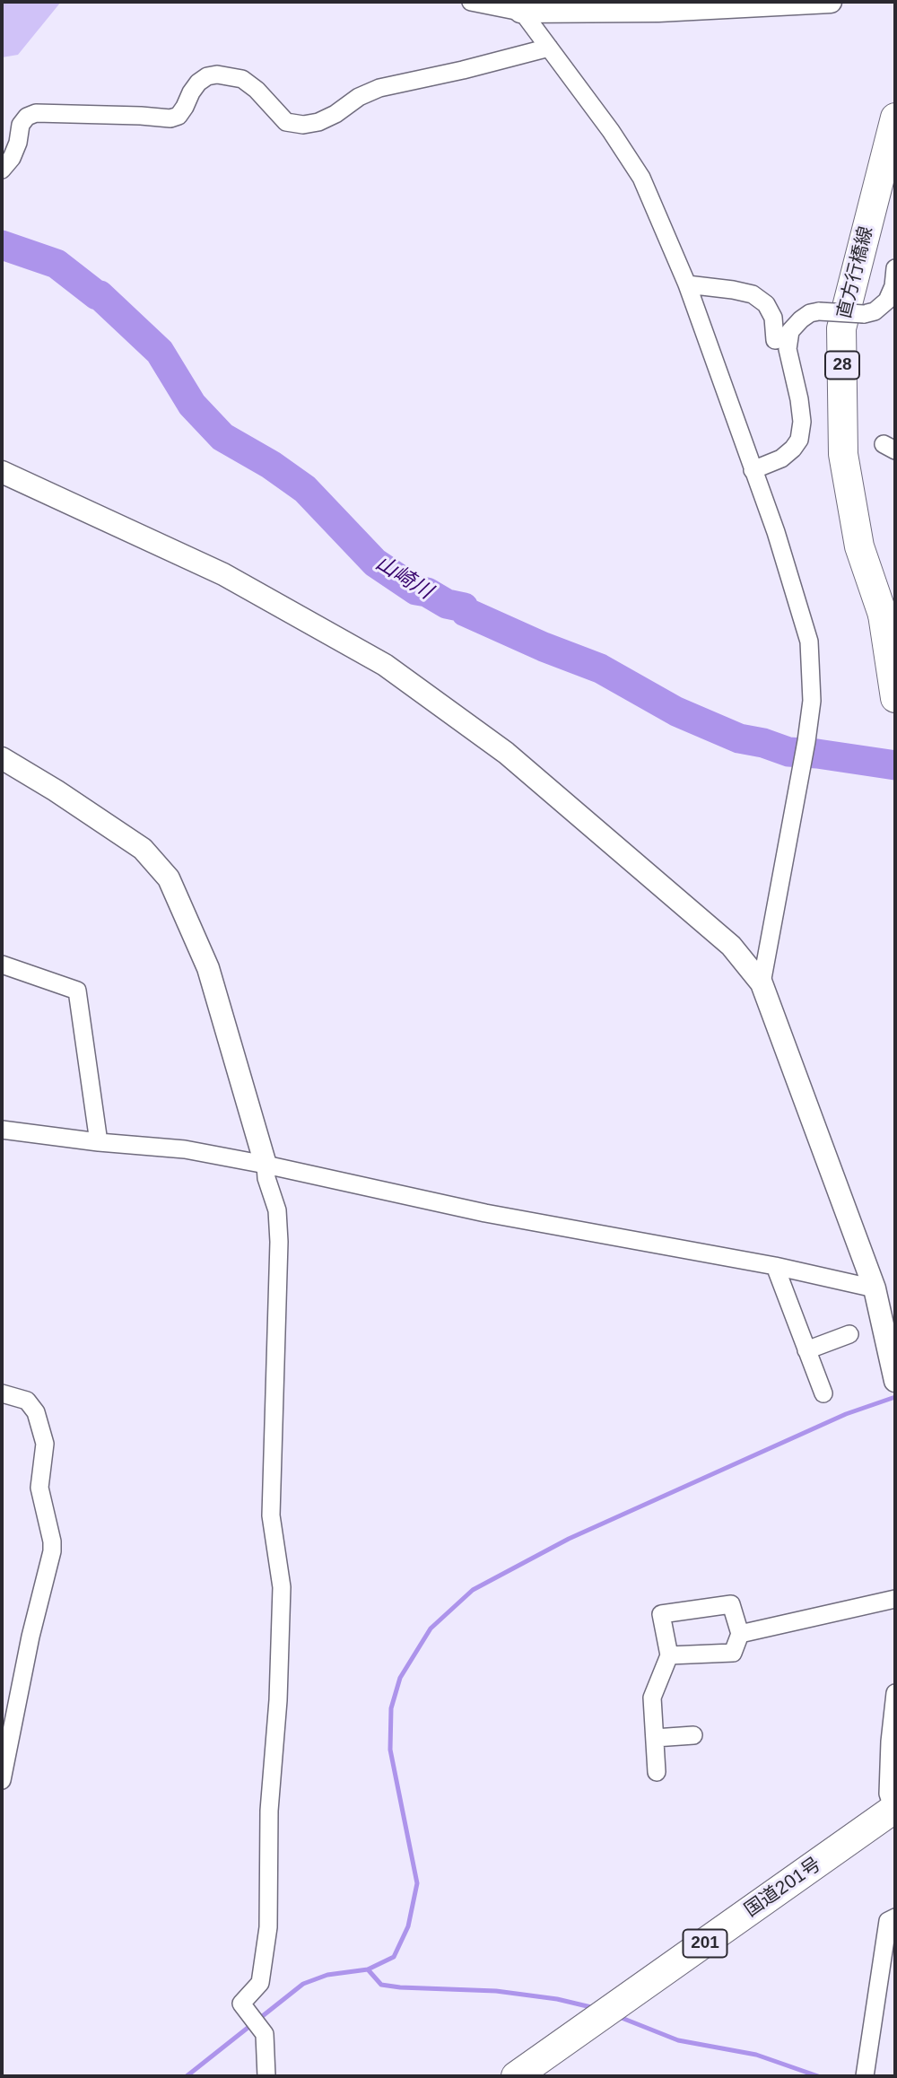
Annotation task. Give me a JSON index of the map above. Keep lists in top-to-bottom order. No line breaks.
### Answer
{"streets":{"main road":["直方行橋線","28","国道201号","201"]},"water":["山崎川"]}
